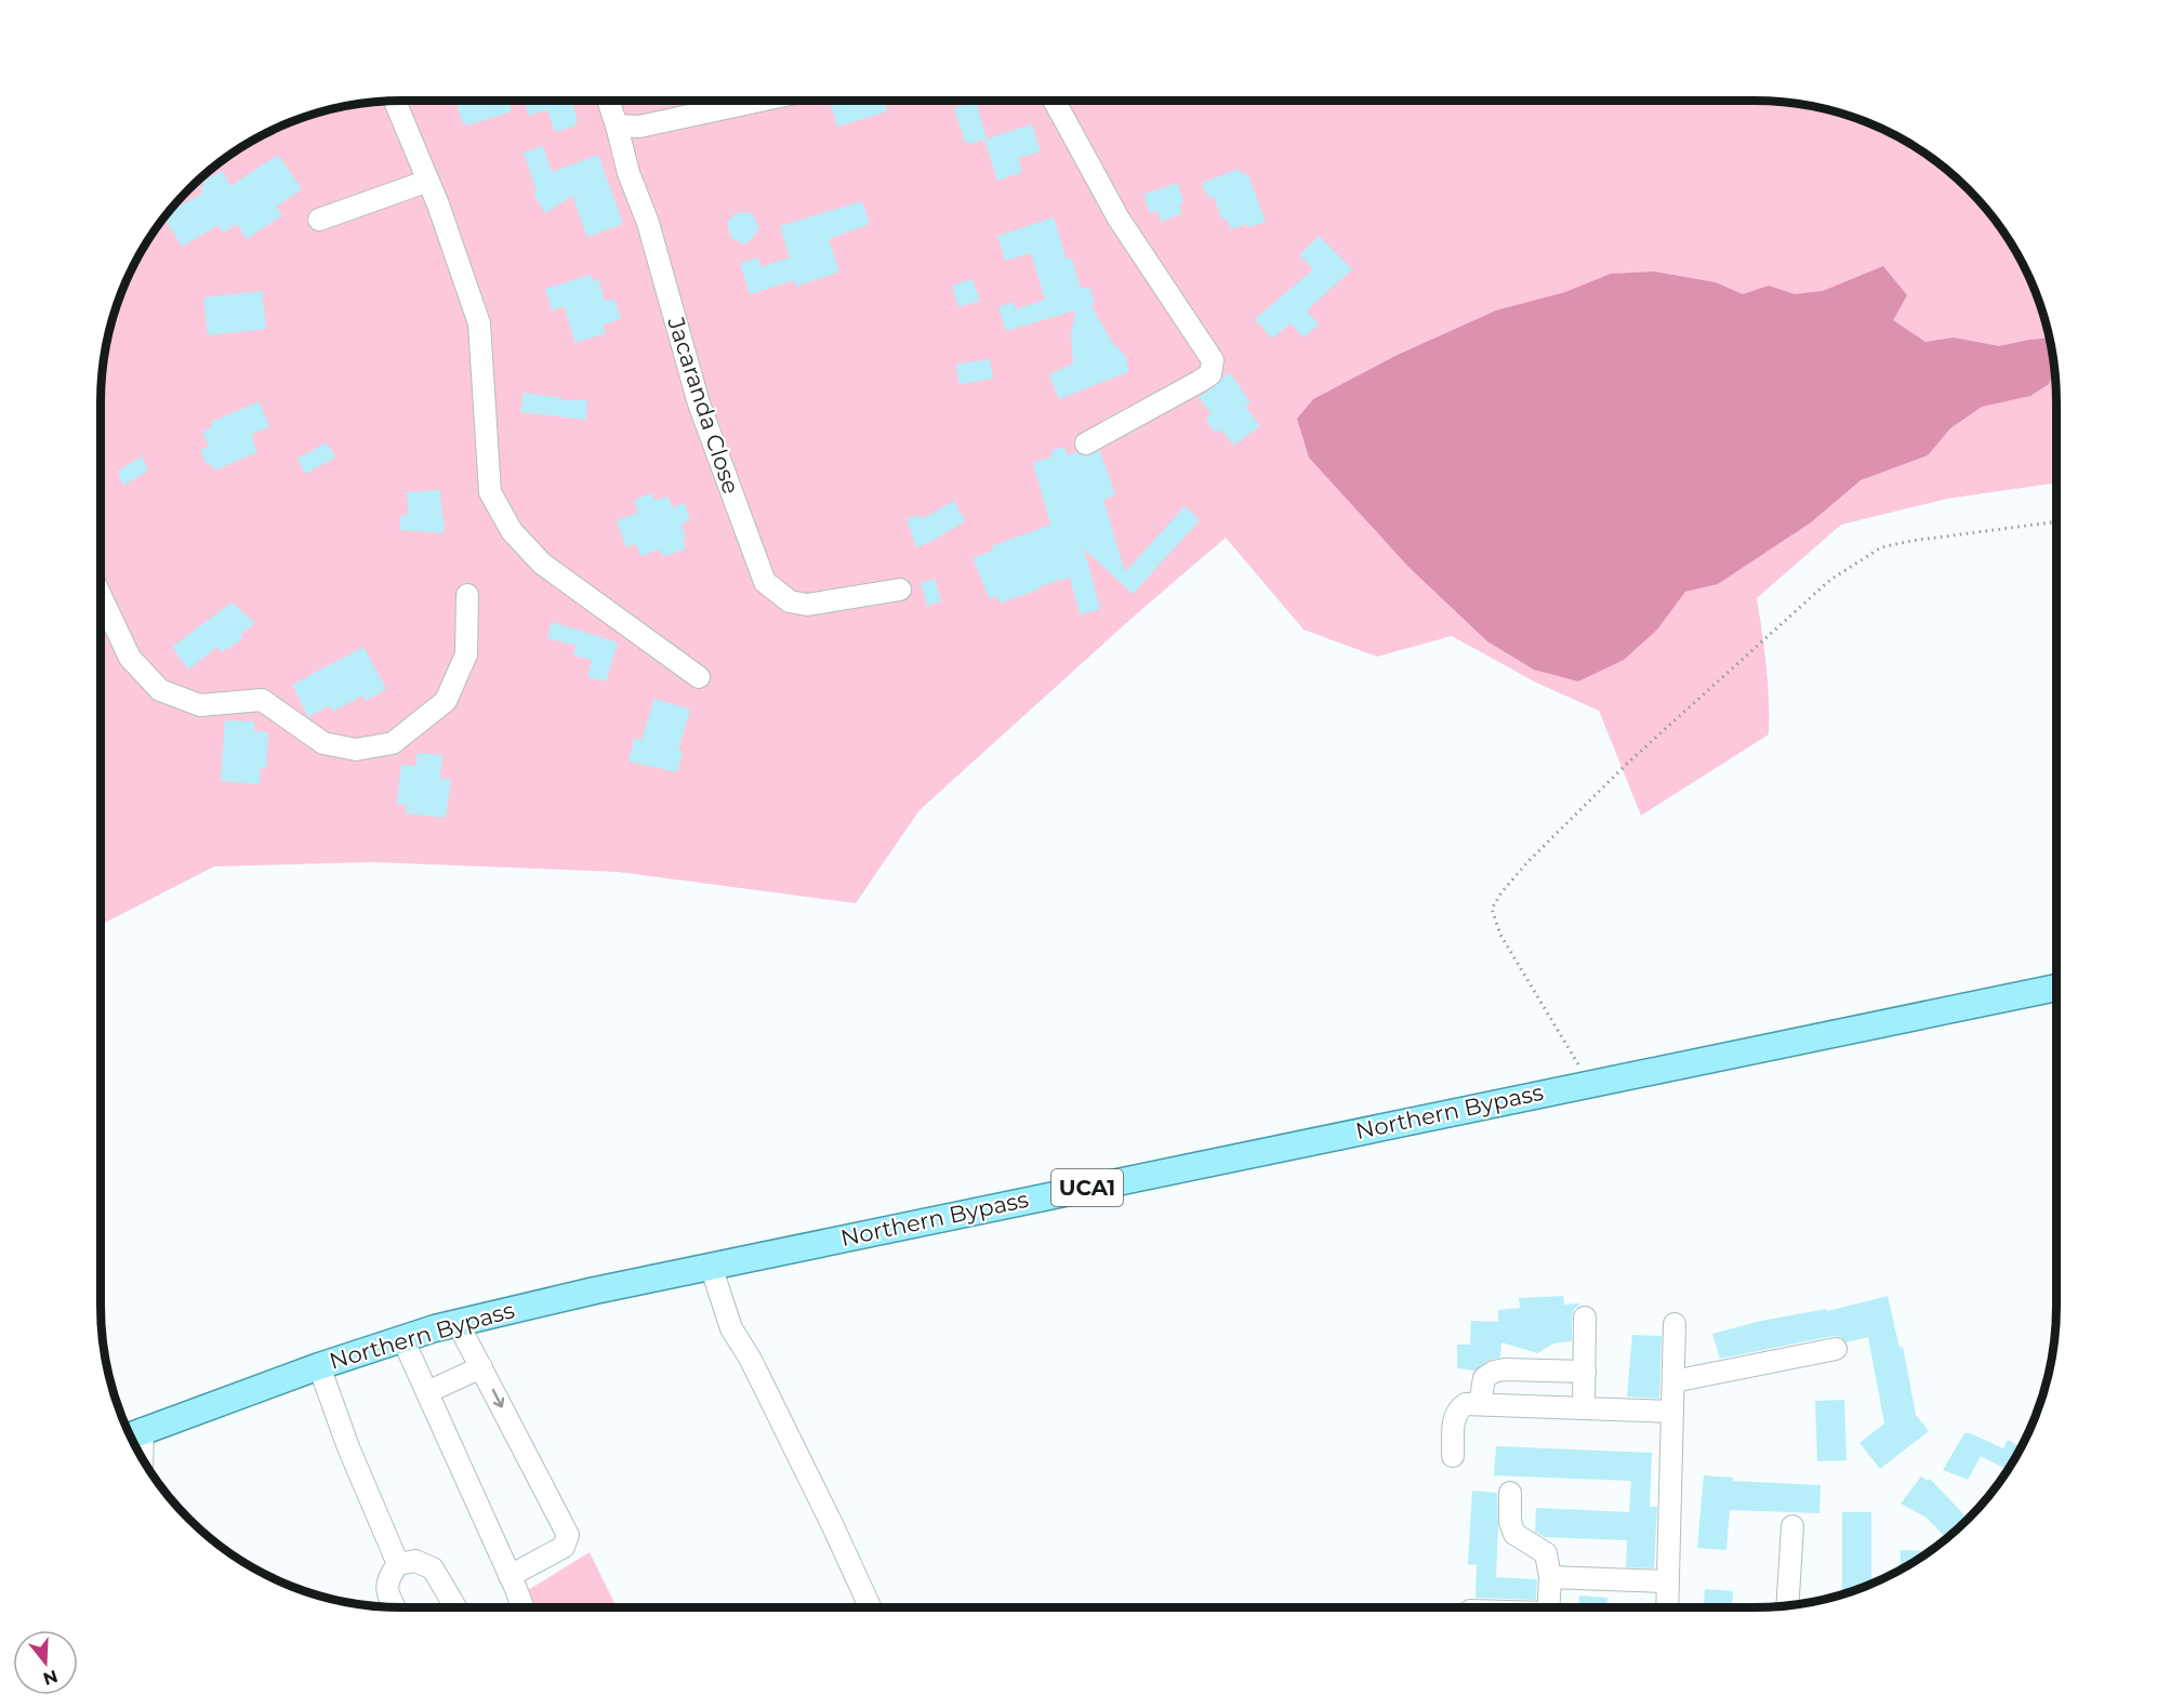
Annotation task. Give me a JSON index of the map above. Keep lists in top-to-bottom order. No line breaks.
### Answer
{"streets":{"main road":["Northern Bypass","UCA1"],"street":["Jacaranda Close"]},"north":"bottom"}
